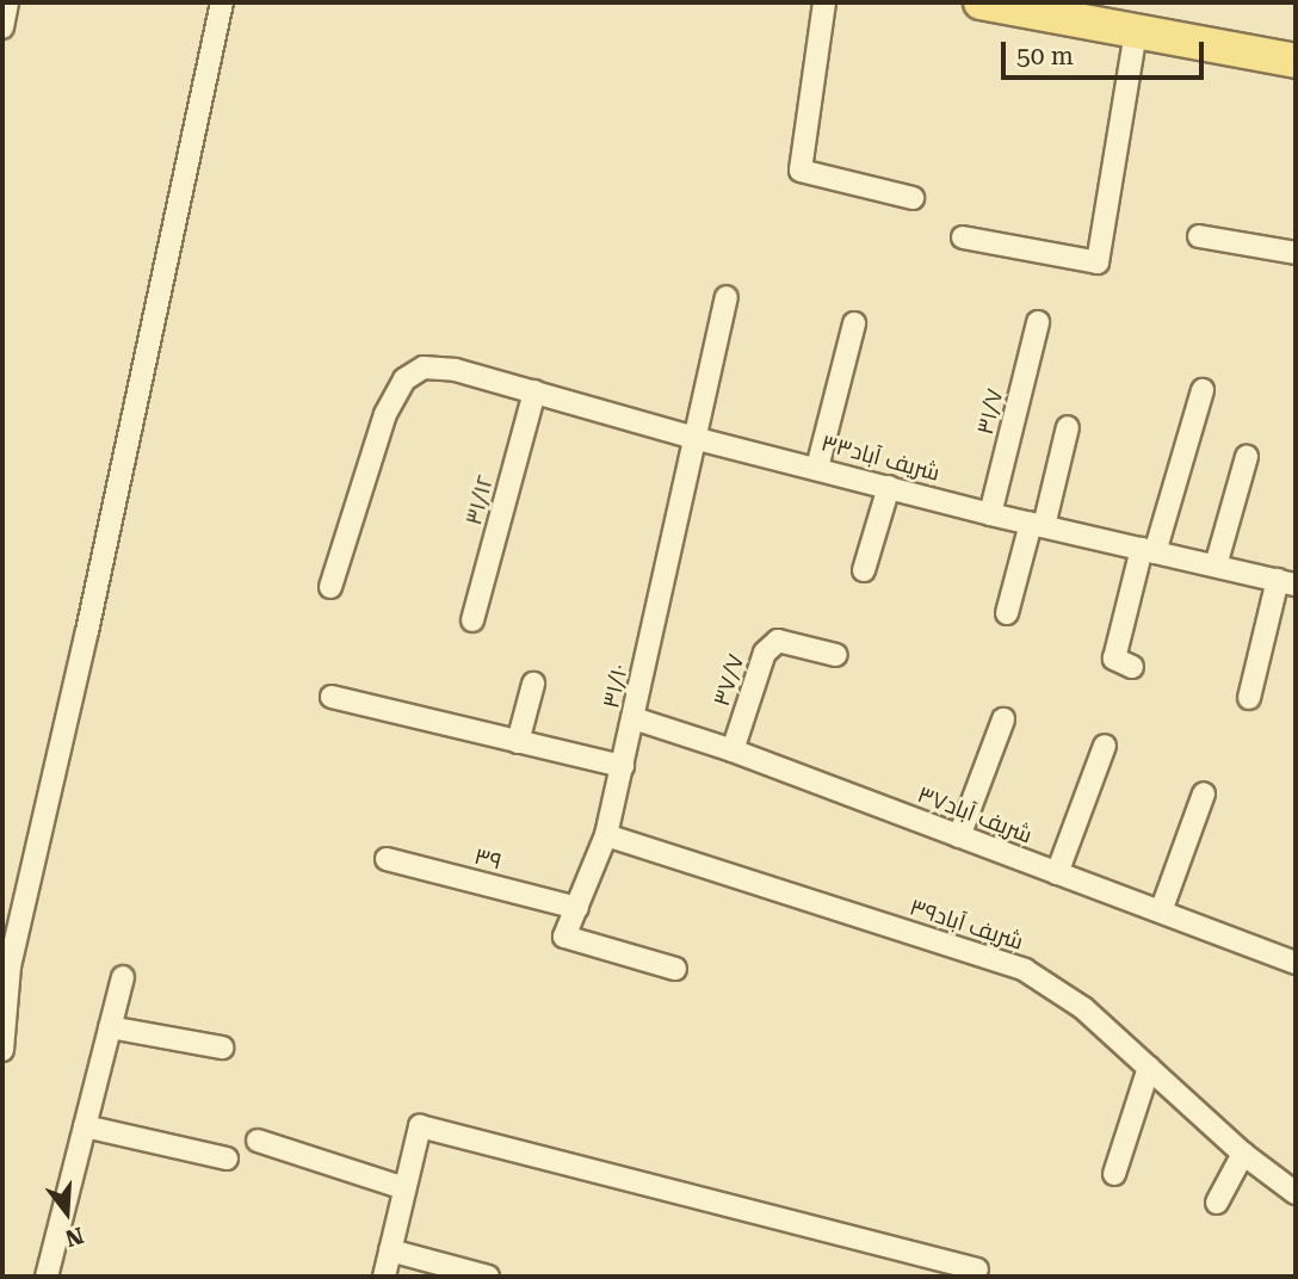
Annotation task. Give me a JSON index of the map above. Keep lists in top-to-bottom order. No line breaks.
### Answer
{"streets":{"street":["۳۱/۷","شریف آباد۳۳","۳۱/۱۲","۳۷/۷","۳۱/۱۰","شریف آباد۳۷","۳۹","شریف آباد۳۹"]},"crossings":[["۳۱/۷","شریف آباد۳۳"],["شریف آباد۳۳","۳۱/۱۲"],["شریف آباد۳۳","۳۱/۱۰"],["۳۷/۷","شریف آباد۳۷"],["۳۱/۱۰","شریف آباد۳۷"],["۳۱/۱۰","۳۹"],["۳۱/۱۰","شریف آباد۳۹"]],"scale_bar":"50 m","north":"bottom"}
